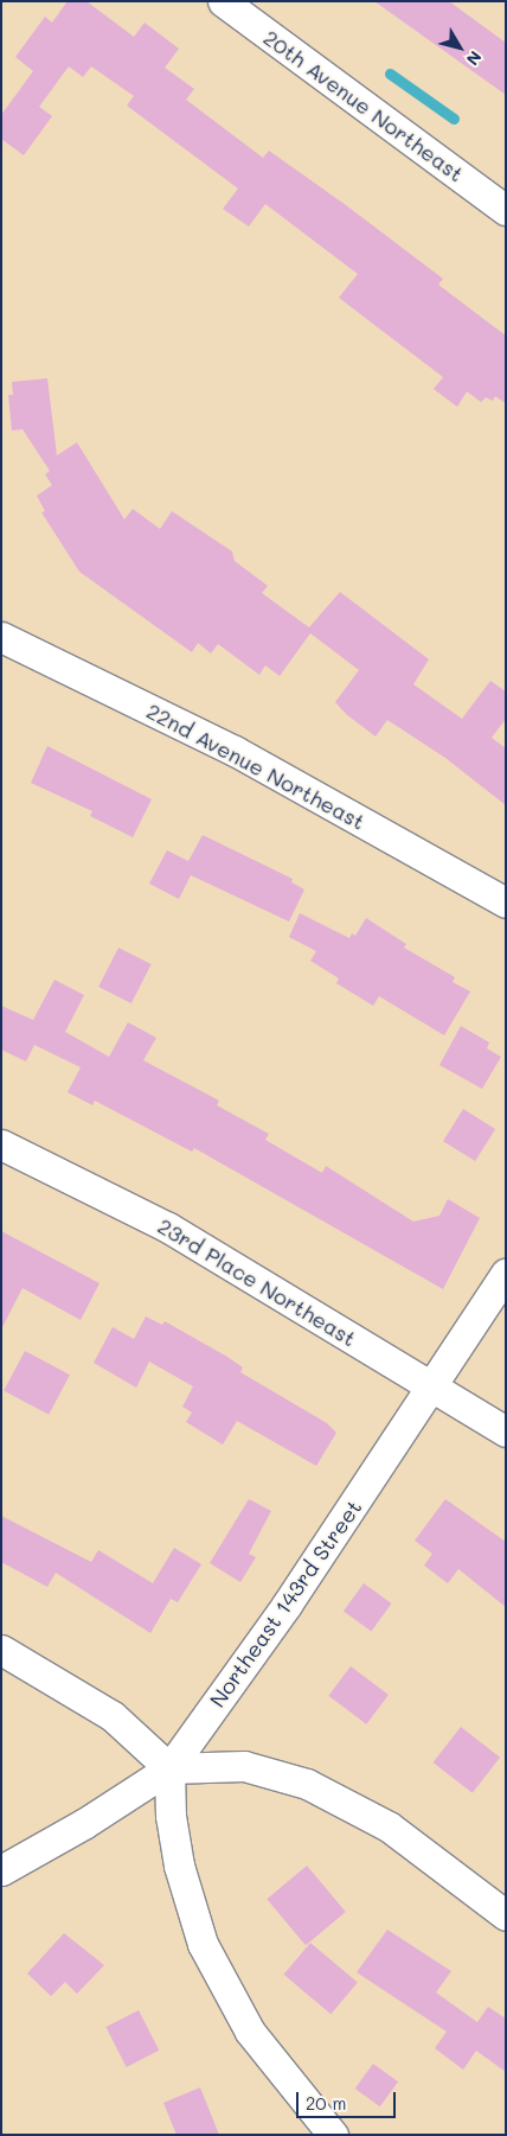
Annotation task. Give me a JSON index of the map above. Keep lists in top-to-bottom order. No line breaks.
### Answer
{"streets":{"street":["20th Avenue Northeast","22nd Avenue Northeast","23rd Place Northeast","Northeast 143rd Street"]},"crossings":[["23rd Place Northeast","Northeast 143rd Street"]],"scale_bar":"20 m","north":"bottom right"}
